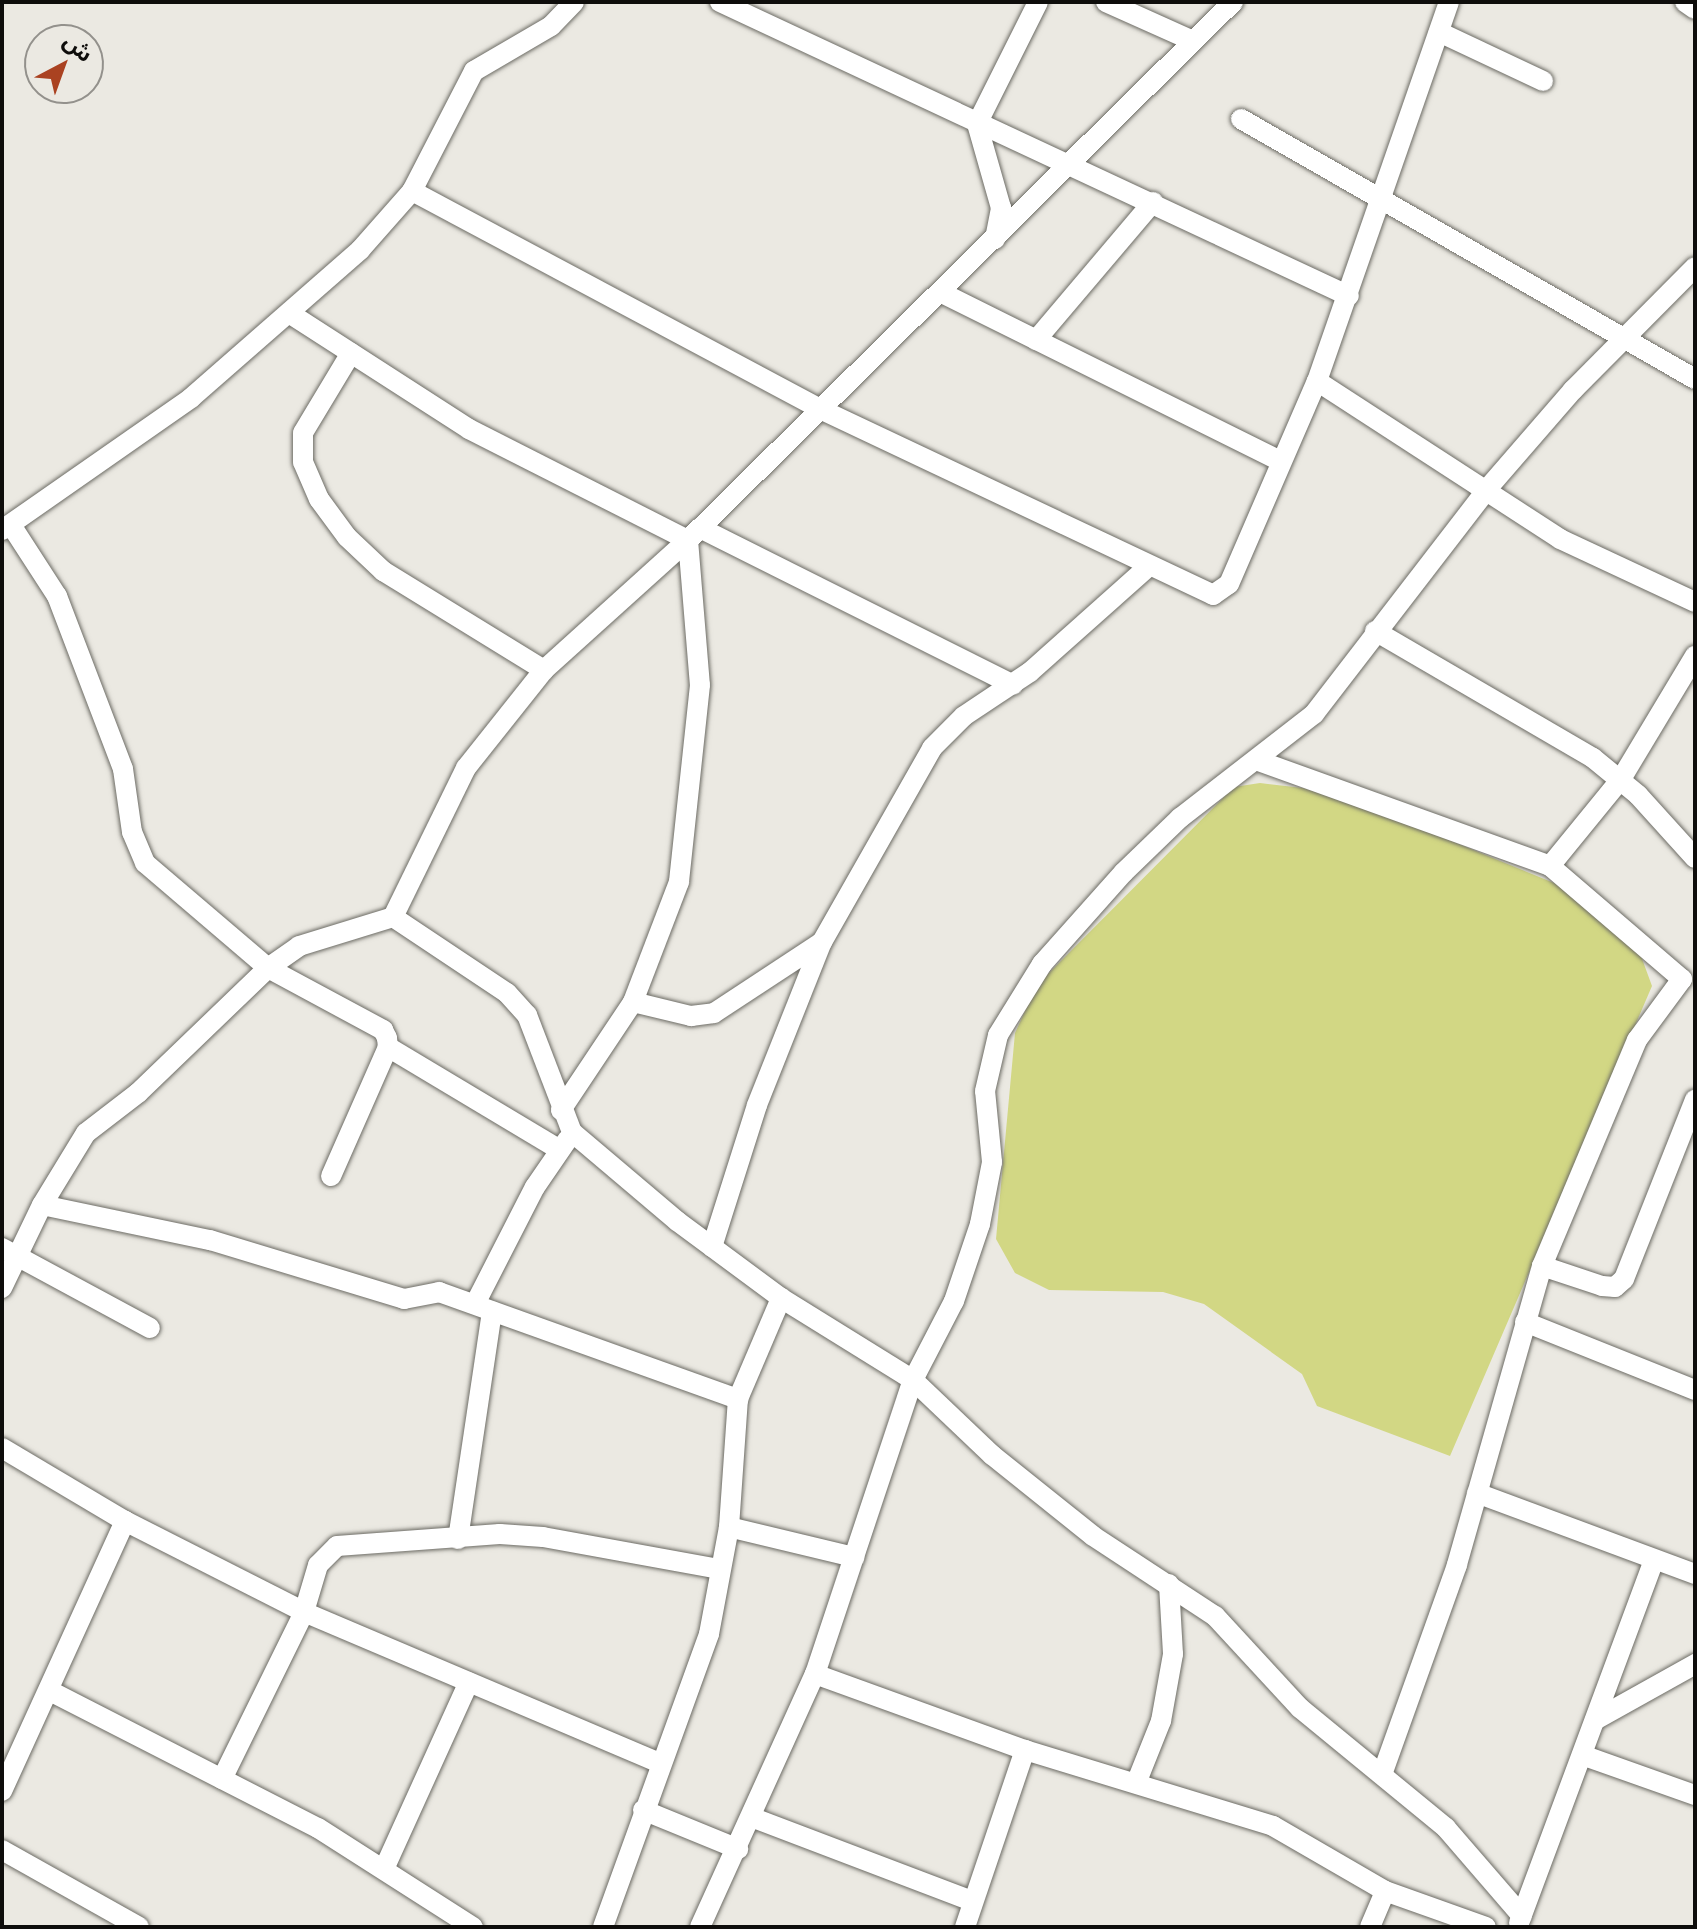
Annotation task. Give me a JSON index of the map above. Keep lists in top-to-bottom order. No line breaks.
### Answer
{"north":"top right"}
